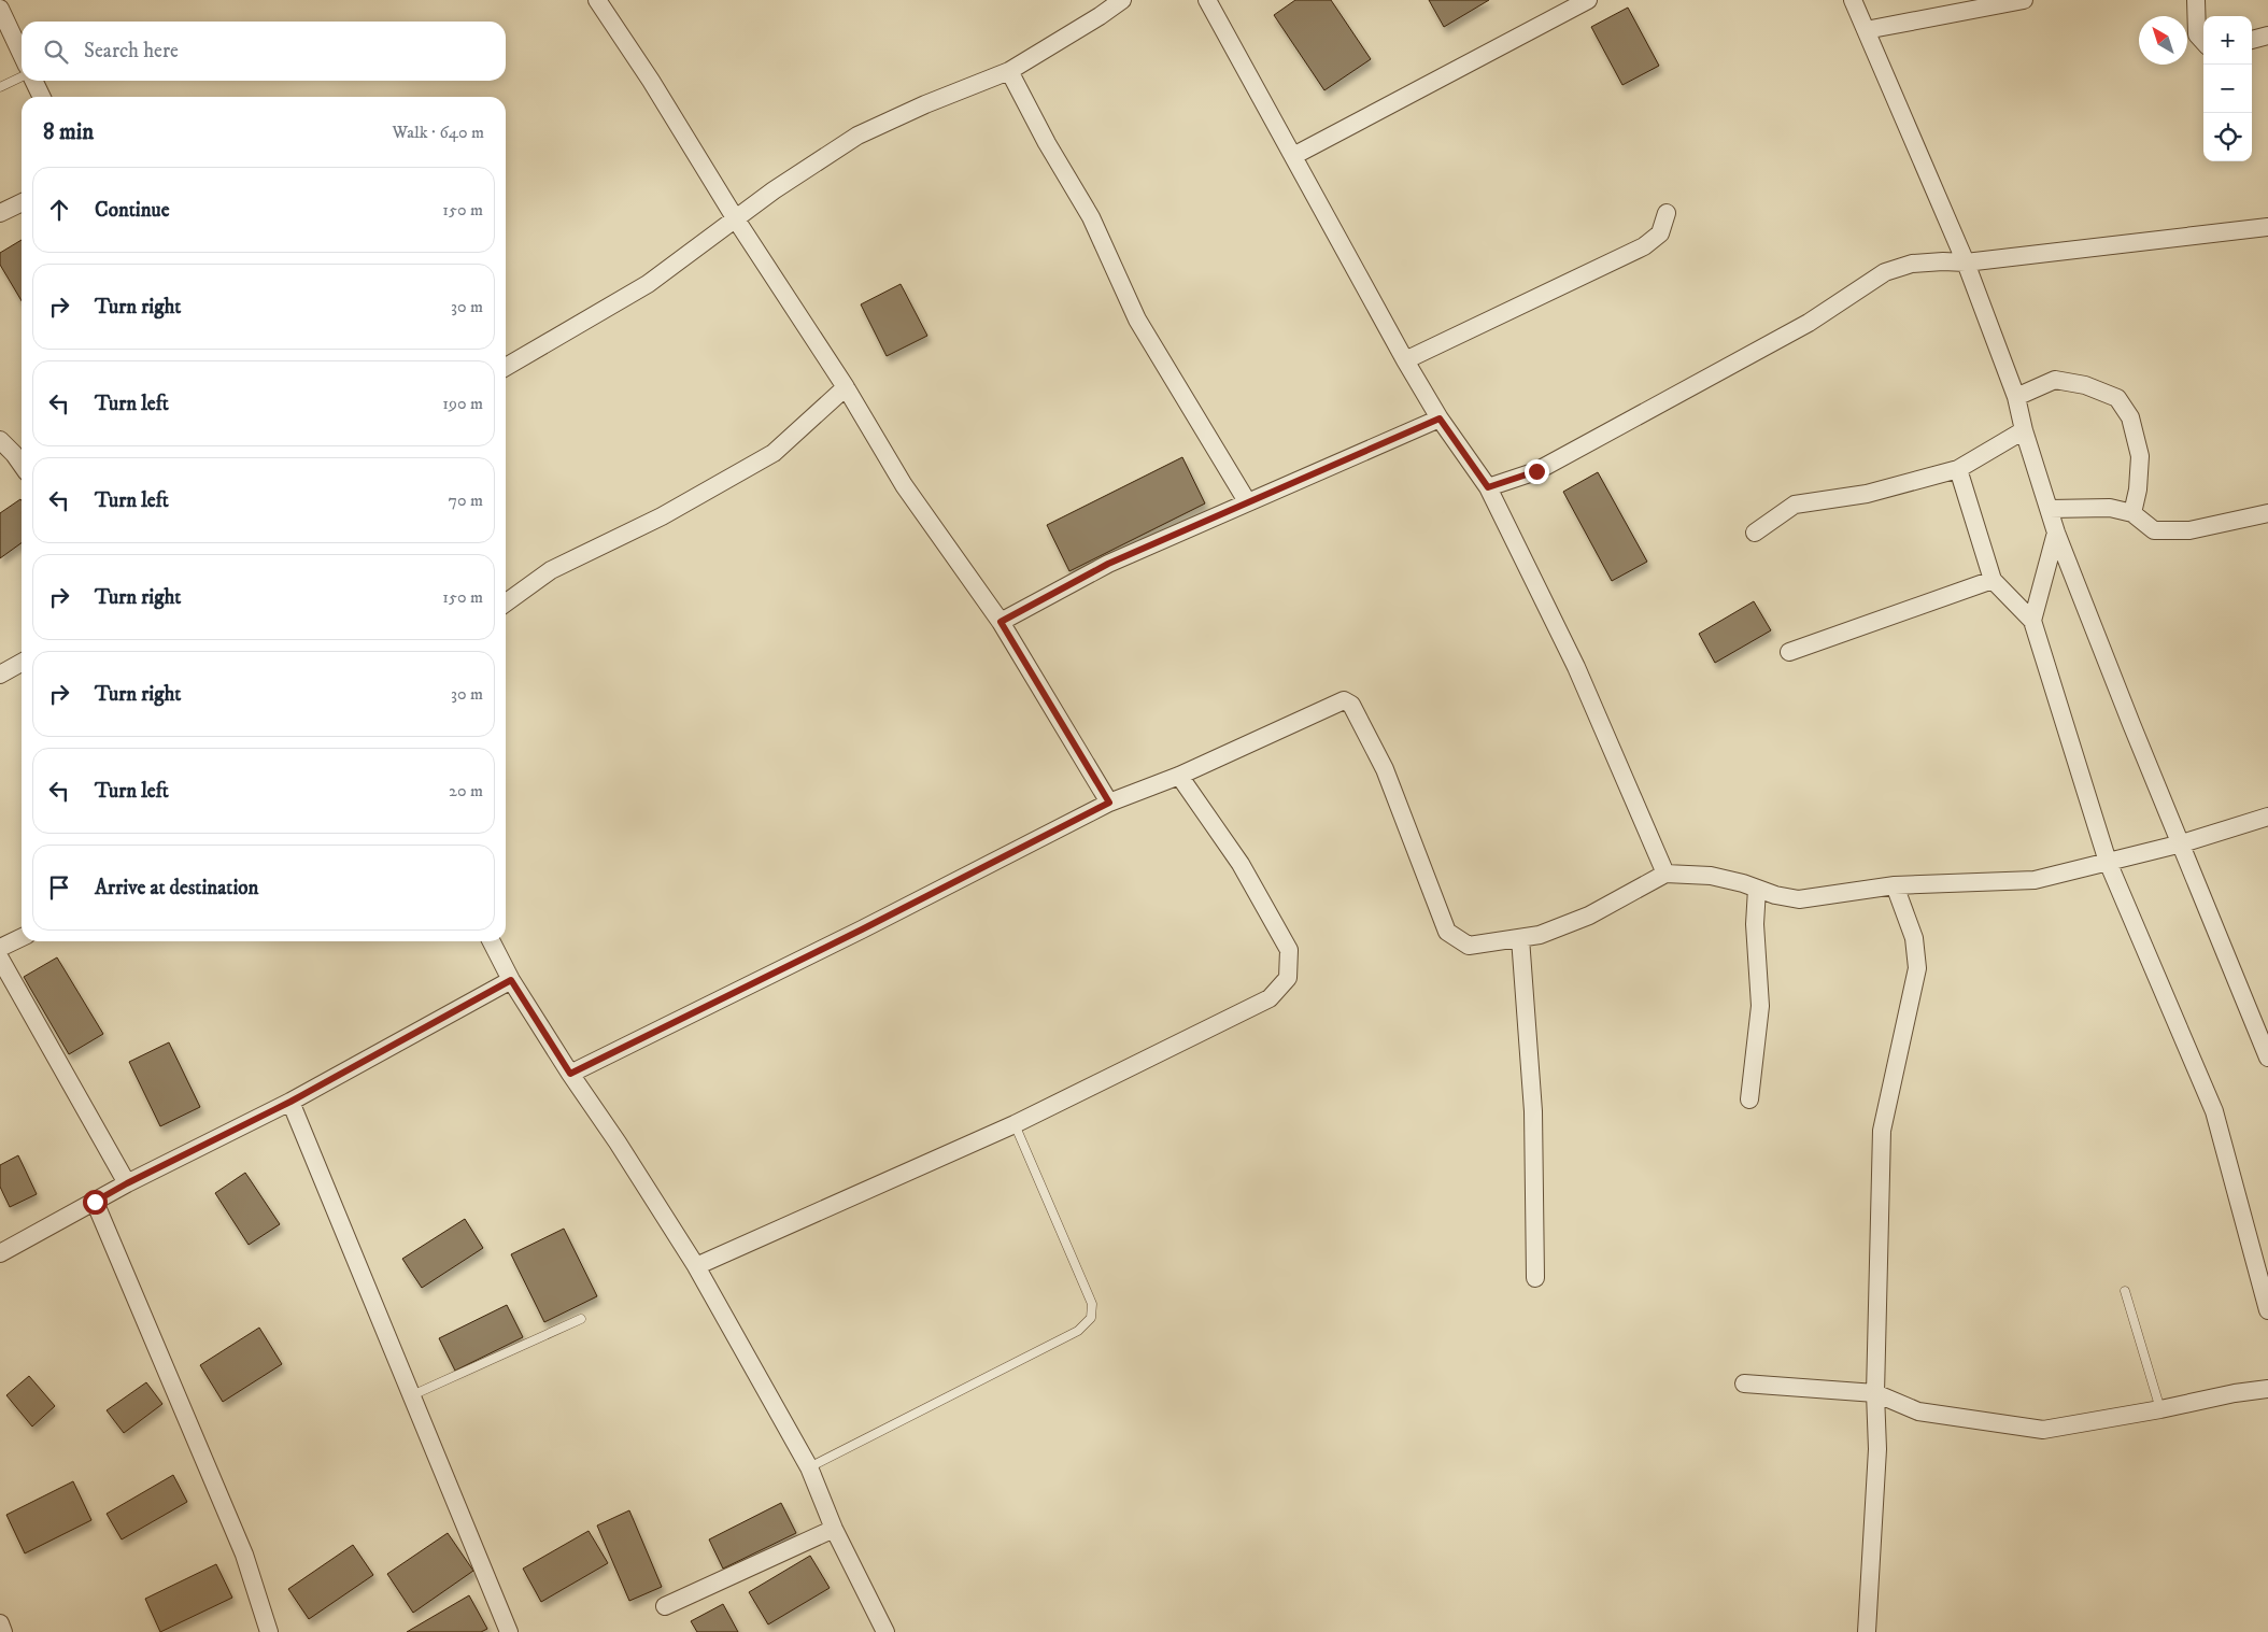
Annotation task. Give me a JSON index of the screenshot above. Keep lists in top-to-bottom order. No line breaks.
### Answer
{"north":"top left","page":{"map_buttons":["+","−"],"search":"Search here","heading":["8 min","Walk · 640 m"],"list":[["Continue","150 m"],["Turn right","30 m"],["Turn left","190 m"],["Turn left","70 m"],["Turn right","150 m"],["Turn right","30 m"],["Turn left","20 m"],"Arrive at destination"]}}
